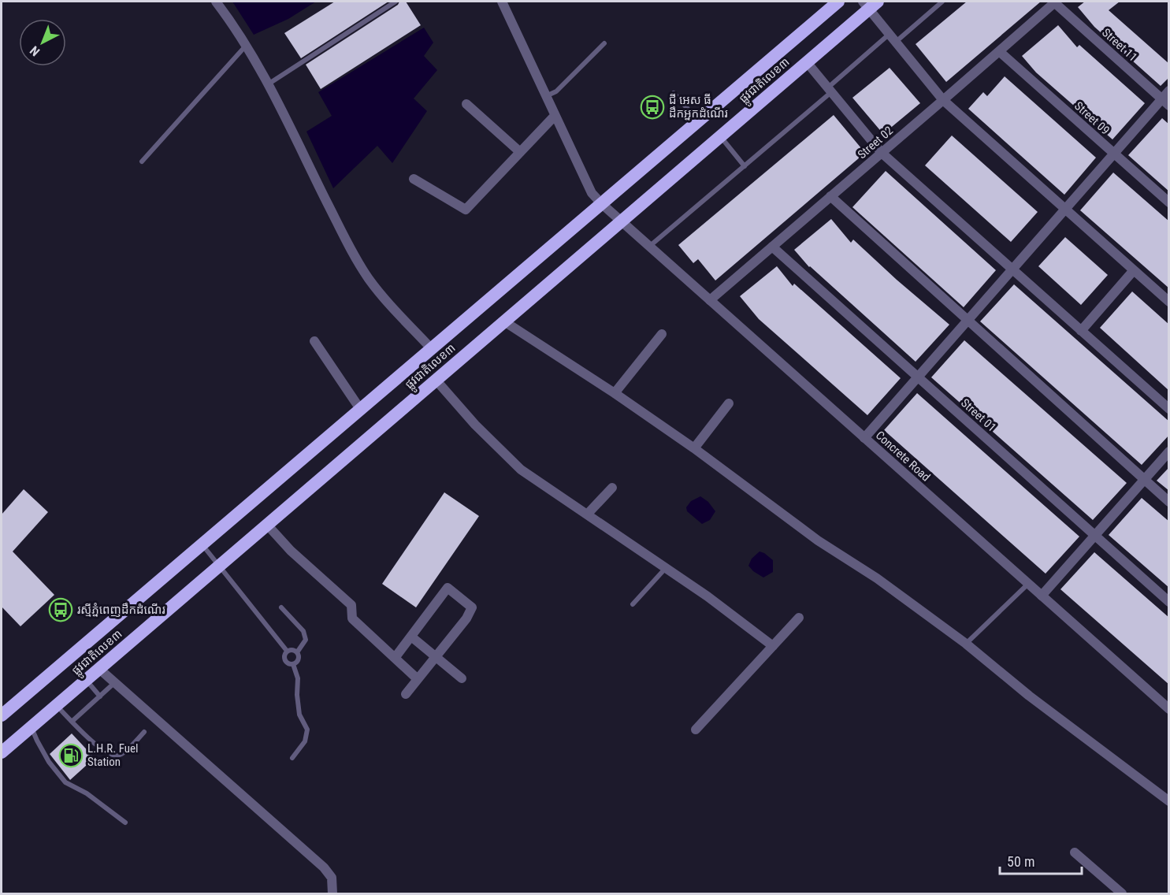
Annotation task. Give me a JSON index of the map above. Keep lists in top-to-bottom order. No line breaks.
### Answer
{"streets":{"highway":["ផ្លូវជាតិលេខ៣"],"street":["Street 11","Street 09","Street 02","Street 01","Concrete Road"]},"crossings":[["Street 11","Street 02"],["ផ្លូវជាតិលេខ៣","Concrete Road"],["Street 09","Street 02"],["Street 02","Street 01"],["Street 02","Concrete Road"]],"places":{"bus stop":["ជី អេស ធី ដឹកអ្នកដំណើរ","រស្មីភ្នំពេញដឹកដំណើរ"],"fuel station":["L.H.R. Fuel Station"]},"scale_bar":"50 m","north":"bottom left"}
